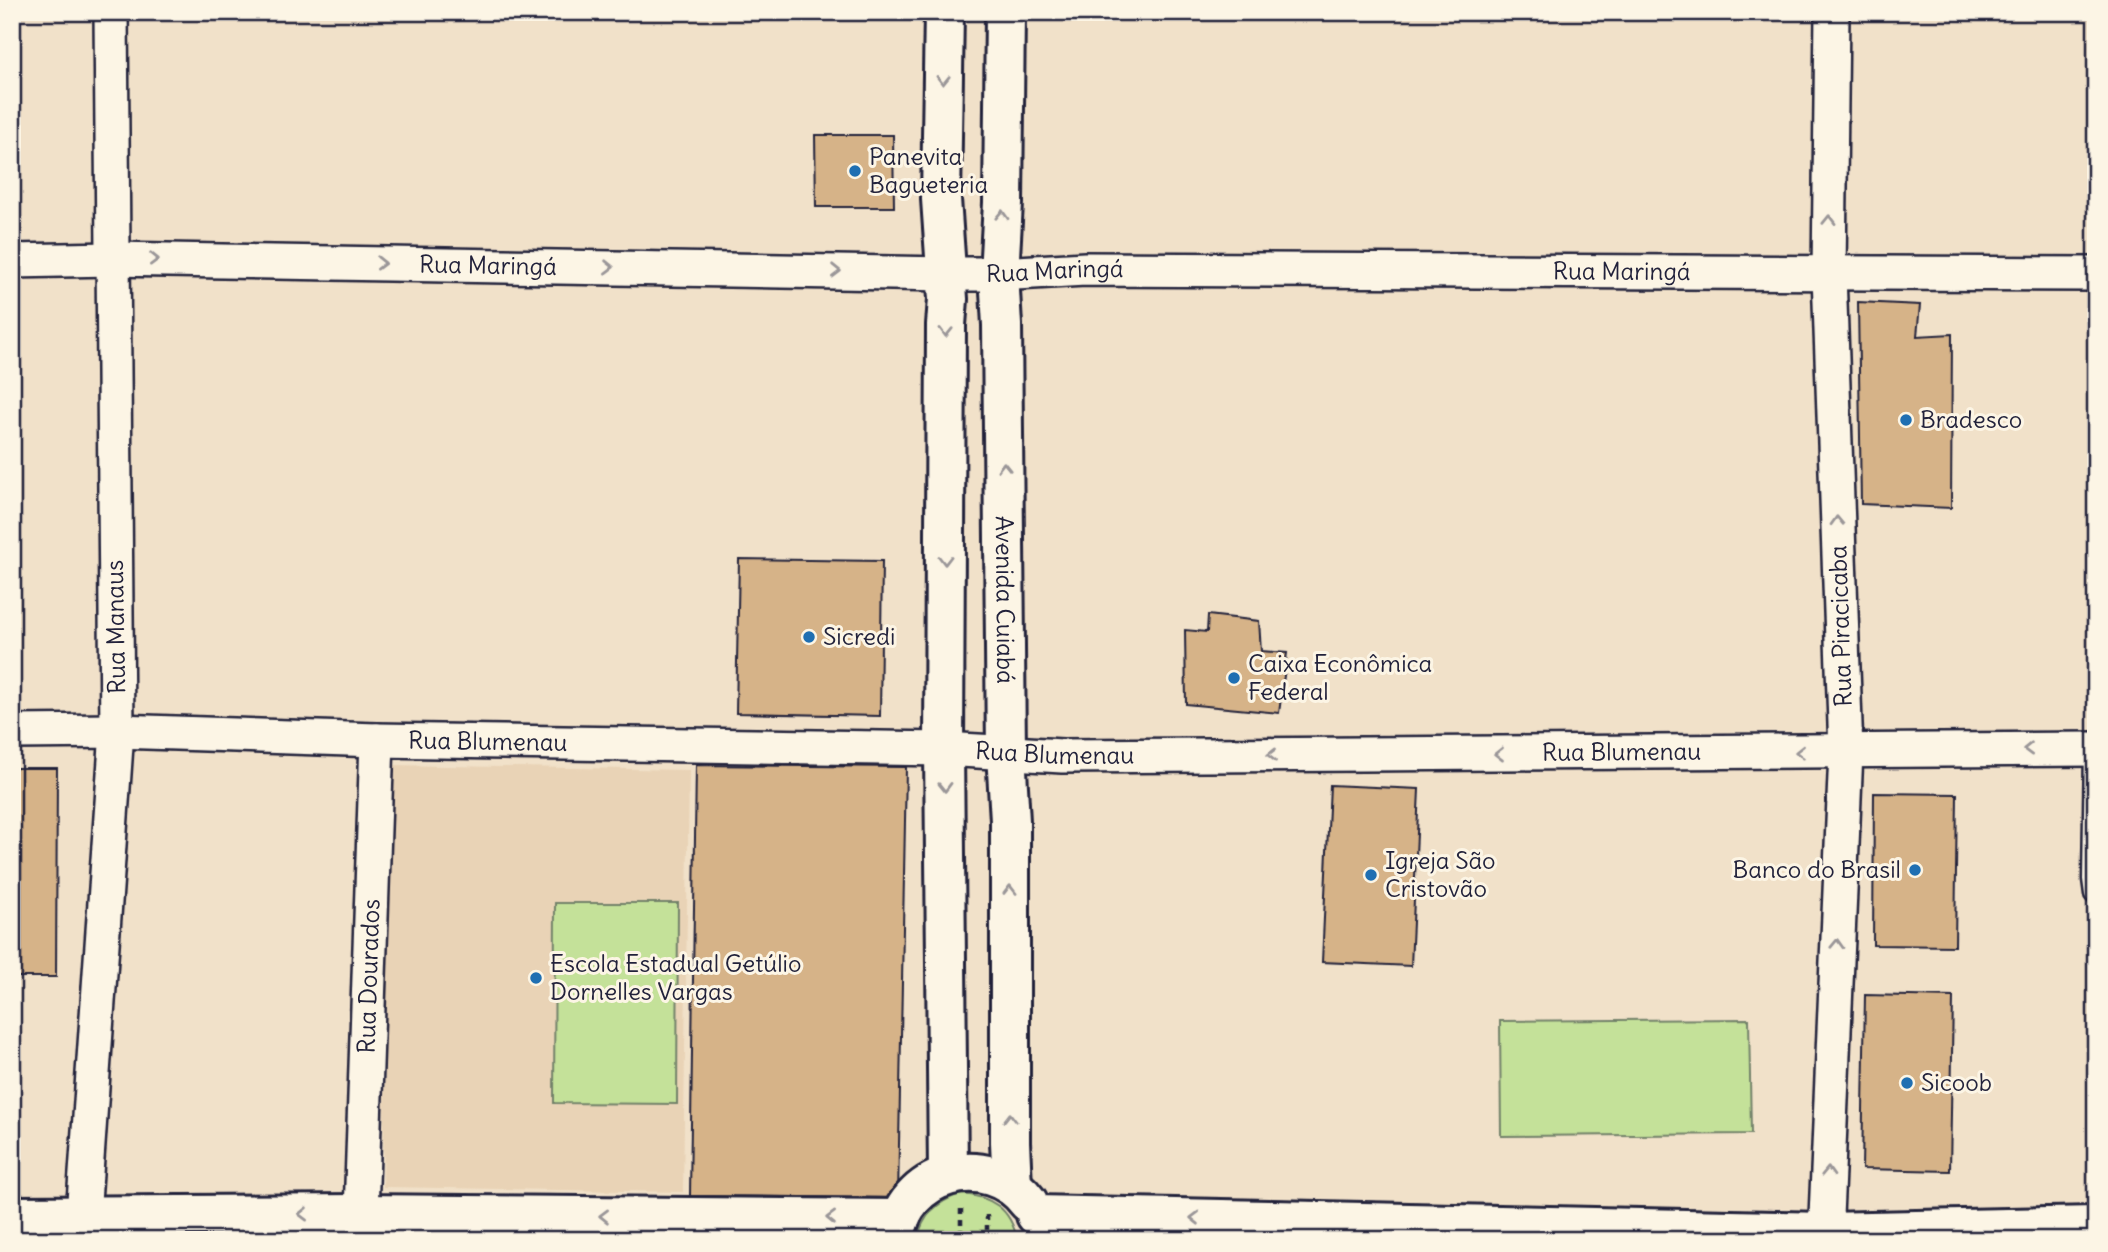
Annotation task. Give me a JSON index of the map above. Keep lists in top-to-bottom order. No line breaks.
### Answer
{"streets":{"street":["Rua Maringá","Avenida Cuiabá","Rua Piracicaba","Rua Manaus","Rua Blumenau","Rua Dourados"]},"crossings":[["Rua Maringá","Avenida Cuiabá"],["Rua Maringá","Rua Piracicaba"],["Rua Maringá","Rua Manaus"],["Avenida Cuiabá","Rua Blumenau"],["Rua Piracicaba","Rua Blumenau"],["Rua Manaus","Rua Blumenau"],["Rua Blumenau","Rua Dourados"]],"one_way":["Rua Maringá","Rua Piracicaba","Rua Blumenau"],"places":["Panevita Bagueteria","Bradesco","Sicredi","Caixa Econômica Federal","Banco do Brasil","Igreja São Cristovão","Escola Estadual Getúlio Dornelles Vargas","Sicoob"]}
